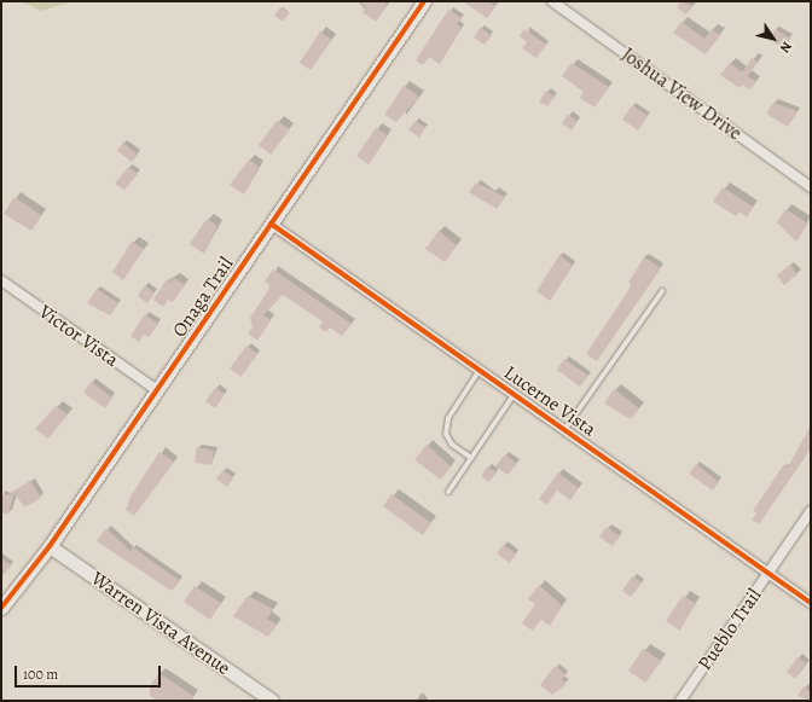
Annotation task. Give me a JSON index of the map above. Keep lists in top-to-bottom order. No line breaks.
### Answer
{"streets":{"street":["Joshua View Drive","Onaga Trail","Victor Vista","Lucerne Vista","Warren Vista Avenue","Pueblo Trail"]},"crossings":[["Onaga Trail","Victor Vista"],["Onaga Trail","Lucerne Vista"],["Onaga Trail","Warren Vista Avenue"],["Lucerne Vista","Pueblo Trail"]],"scale_bar":"100 m","north":"bottom right"}
